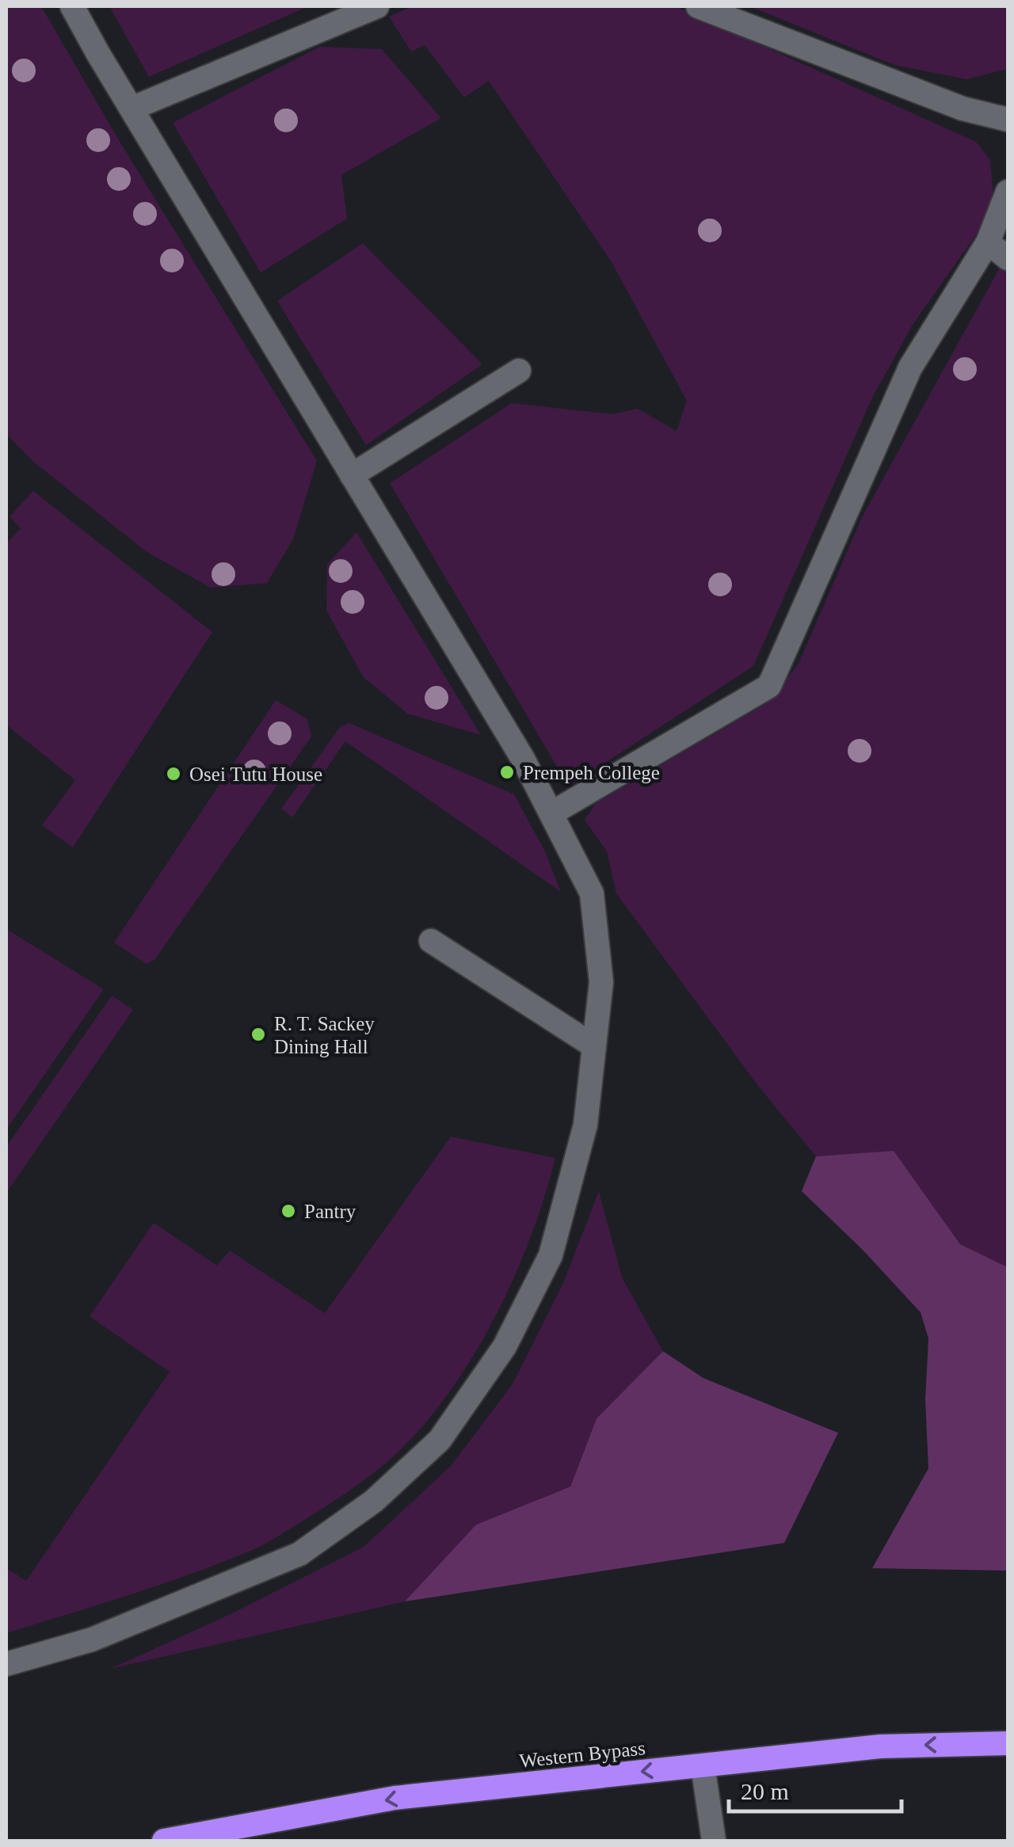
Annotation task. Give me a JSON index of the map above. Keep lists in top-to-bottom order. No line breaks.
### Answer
{"streets":{"highway":["Western Bypass"]},"one_way":["Western Bypass"],"places":["Prempeh College","Osei Tutu House","R. T. Sackey Dining Hall","Pantry"],"scale_bar":"20 m"}
